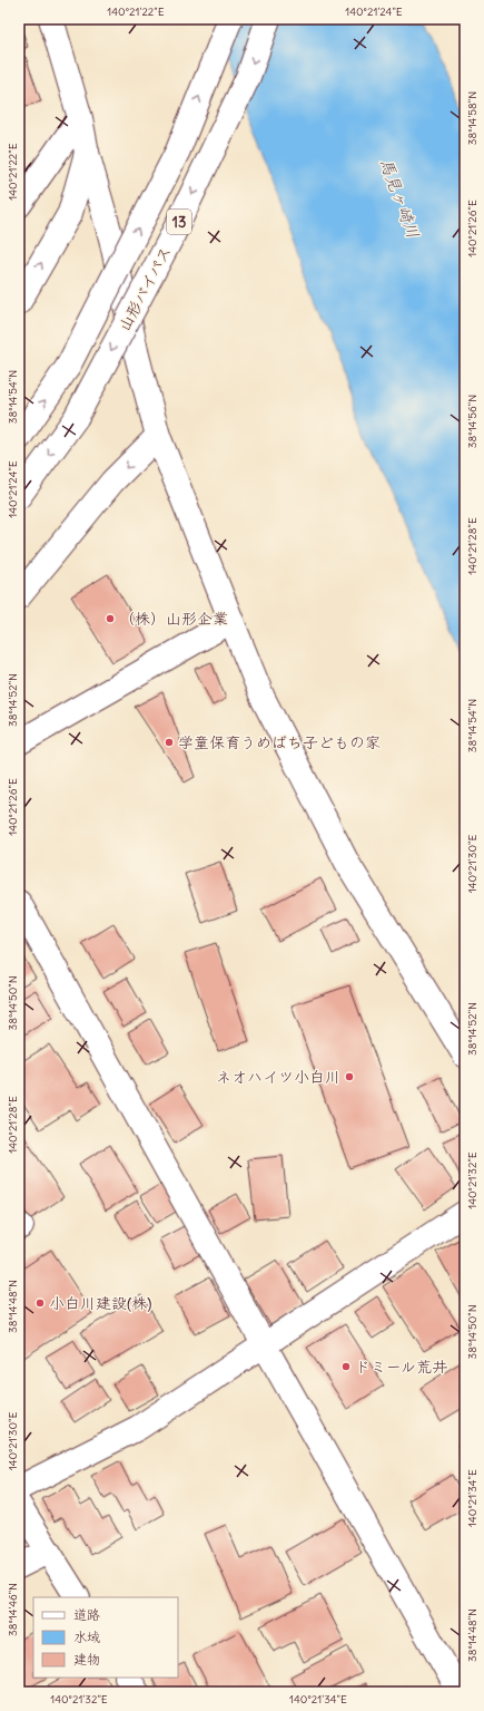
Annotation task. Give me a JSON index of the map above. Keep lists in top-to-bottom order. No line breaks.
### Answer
{"streets":{"main road":["13","山形バイパス"]},"water":["馬見ヶ崎川"],"places":["（株）山形企業","学童保育うめばち子どもの家","ネオハイツ小白川","小白川建設(株)","ドミール荒井"],"legend":["道路","水域","建物"],"coordinates":["140°21'22\"E","140°21'24\"E","38°14'58\"N","140°21'26\"E","38°14'54\"N","38°14'56\"N","140°21'28\"E","38°14'52\"N","140°21'30\"E","38°14'50\"N","140°21'32\"E","38°14'48\"N","140°21'34\"E","38°14'46\"N"]}
